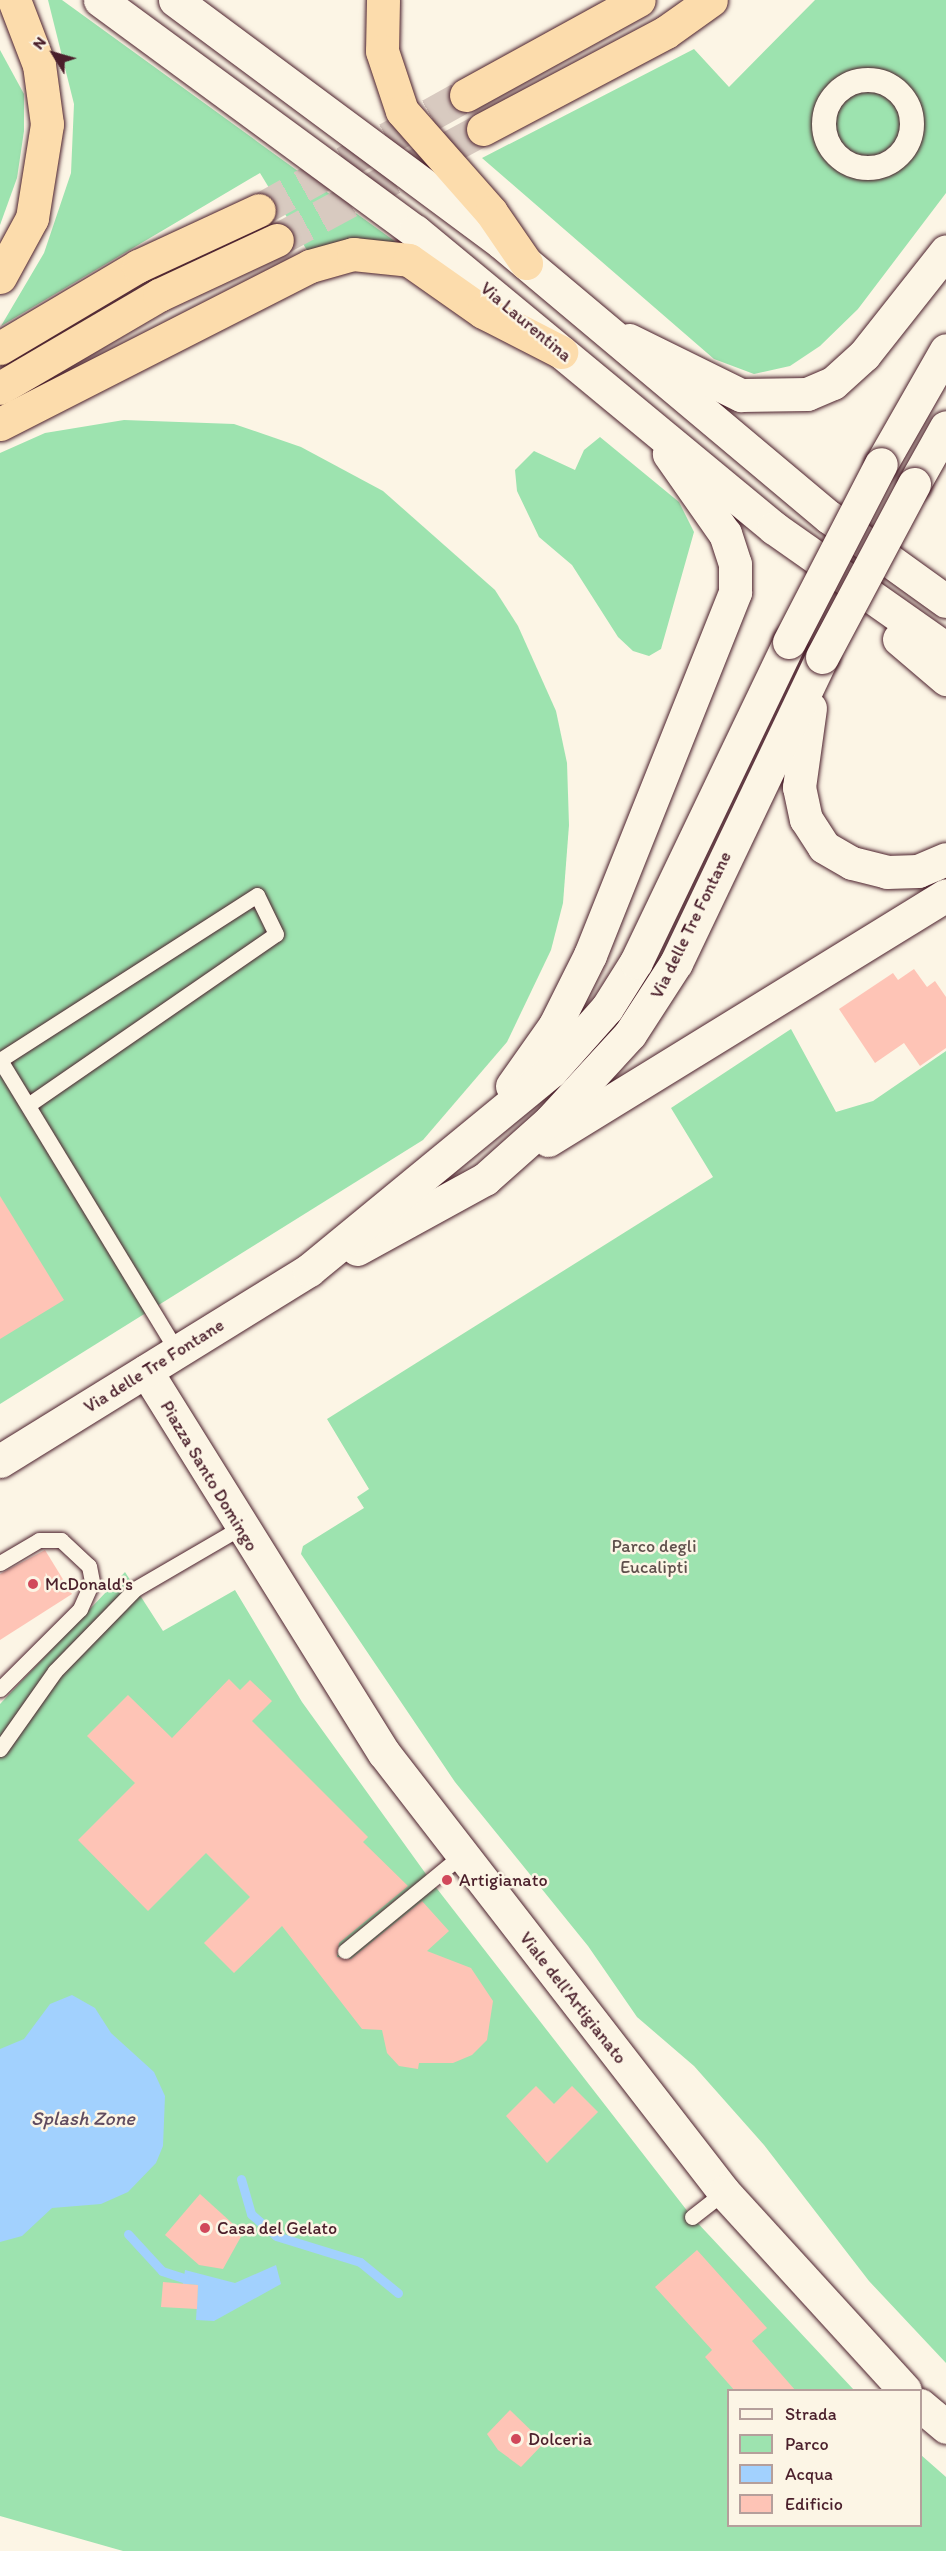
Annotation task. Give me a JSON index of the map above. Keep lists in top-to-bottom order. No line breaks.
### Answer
{"streets":{"main road":["Via Laurentina","Via delle Tre Fontane","Piazza Santo Domingo","Viale dell'Artigianato"]},"crossings":[["Via delle Tre Fontane","Piazza Santo Domingo"],["Piazza Santo Domingo","Viale dell'Artigianato"]],"water":["Splash Zone"],"parks":["Parco degli Eucalipti"],"places":["McDonald's","Artigianato","Casa del Gelato","Dolceria"],"legend":["Strada","Parco","Acqua","Edificio"],"north":"top left"}
